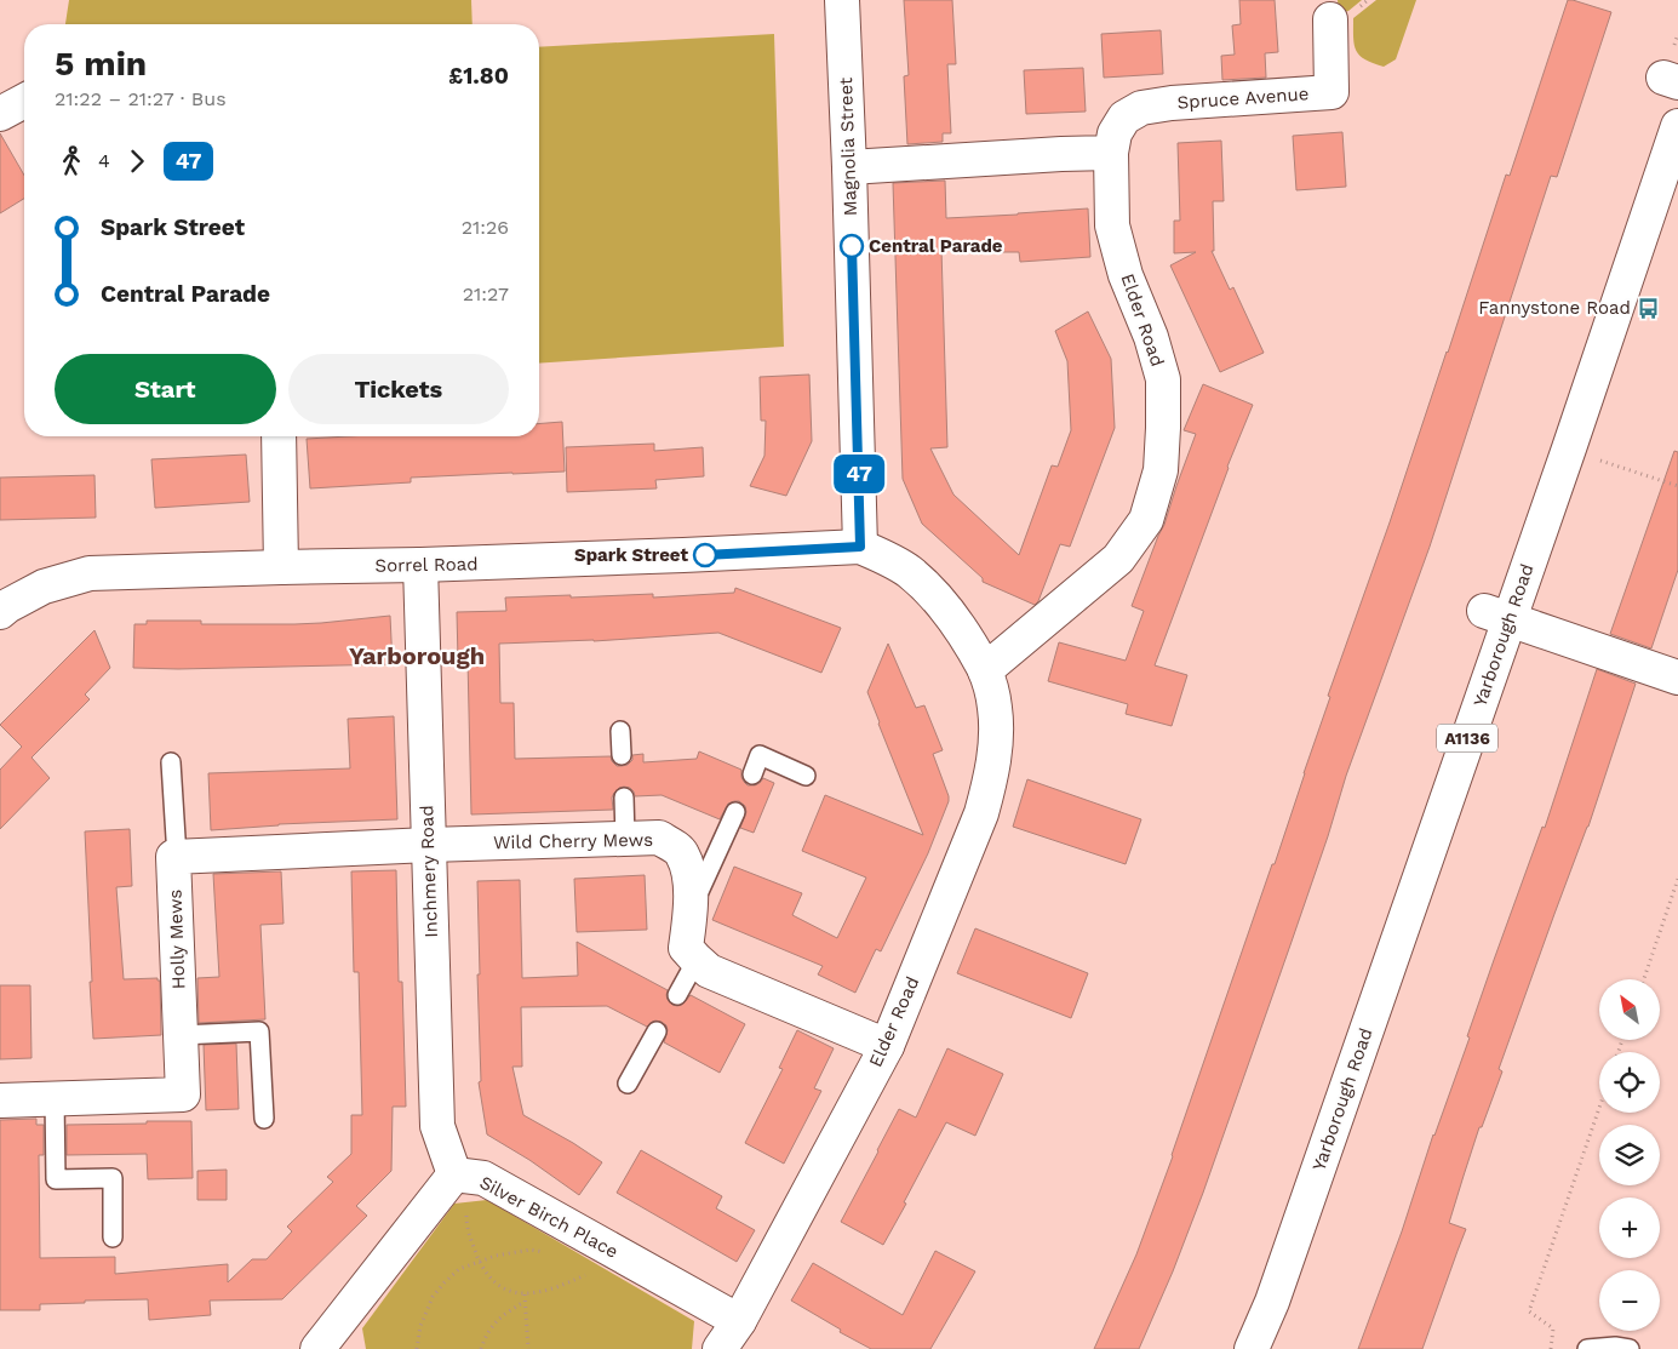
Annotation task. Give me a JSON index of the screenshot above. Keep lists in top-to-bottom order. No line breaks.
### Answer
{"streets":{"street":["Spruce Avenue","Magnolia Street","Elder Road","Sorrel Road","Yarborough Road","A1136","Wild Cherry Mews","Inchmery Road","Holly Mews","Silver Birch Place"]},"crossings":[["Spruce Avenue","Elder Road"],["Magnolia Street","Elder Road"],["Magnolia Street","Sorrel Road"],["Elder Road","Sorrel Road"],["Elder Road","Silver Birch Place"],["Sorrel Road","Inchmery Road"],["Wild Cherry Mews","Inchmery Road"],["Inchmery Road","Silver Birch Place"]],"districts":["Yarborough"],"places":{"other":["Central Parade","Spark Street"],"bus stop":["Fannystone Road"]},"lines":["bus line 47"],"north":"top left","page":{"on_map":"47","heading":["5 min","21:22 – 21:27 · Bus","£1.80"],"legs":["4","47"],"list":[{"name":"Spark Street","value":"21:26"},{"name":"Central Parade","value":"21:27"}],"buttons":["Start","Tickets"],"map_buttons":["+","−"]}}
